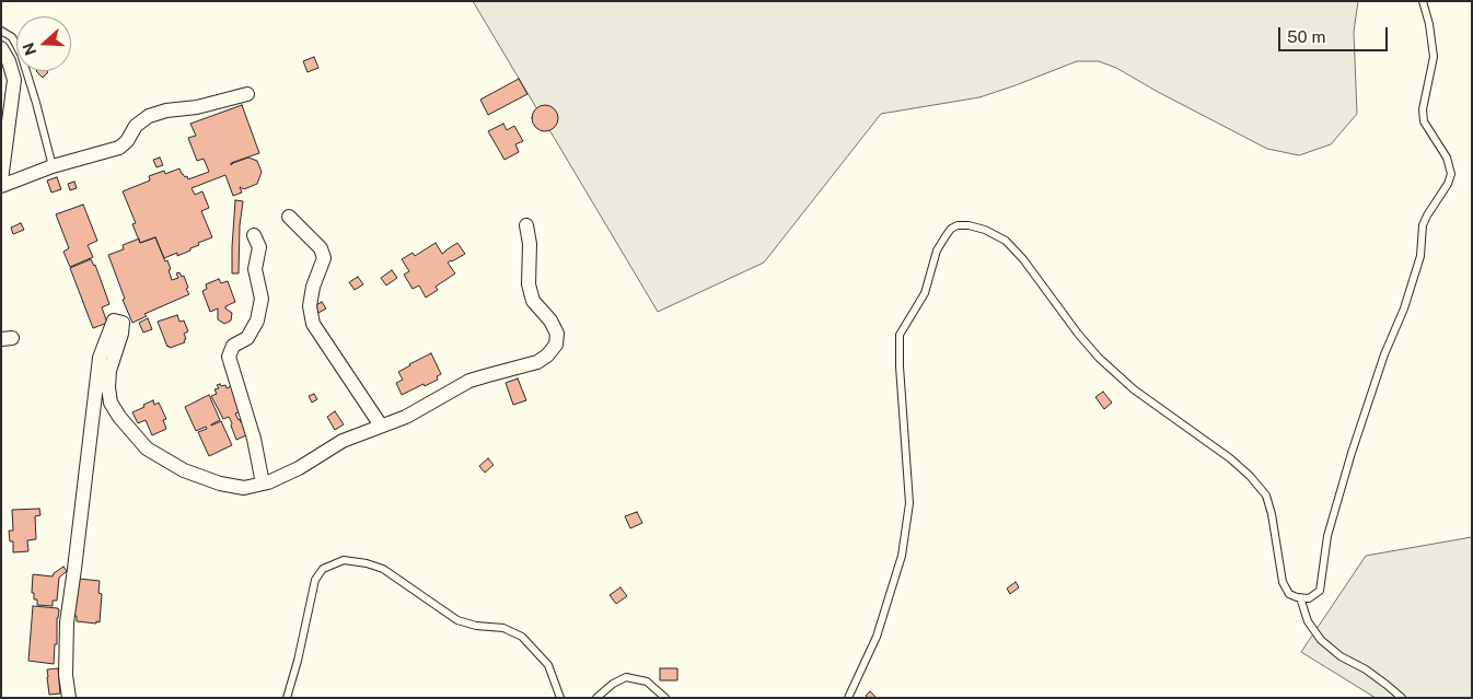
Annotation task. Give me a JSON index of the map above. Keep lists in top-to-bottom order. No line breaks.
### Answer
{"scale_bar":"50 m","north":"left"}
